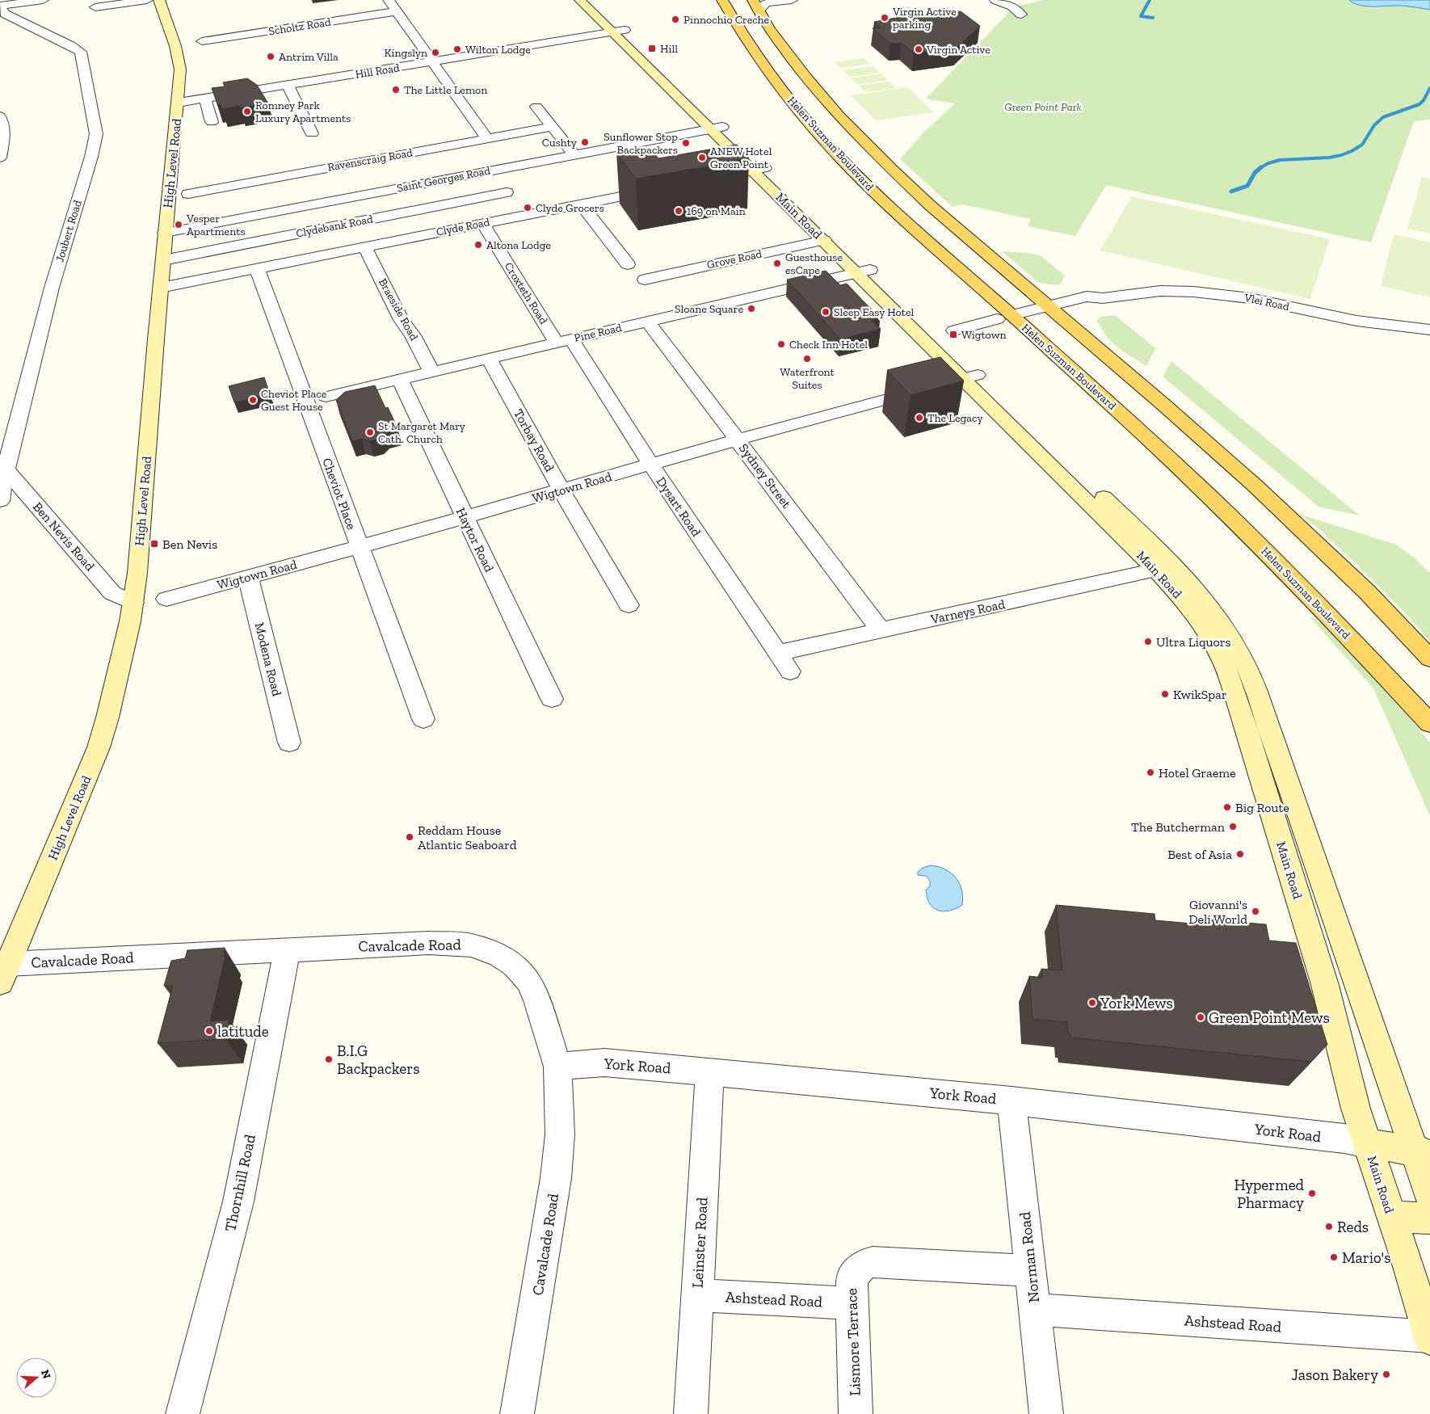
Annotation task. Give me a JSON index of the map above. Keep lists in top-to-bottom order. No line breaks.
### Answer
{"streets":{"main road":["Helen Suzman Boulevard","High Level Road","Main Road"],"street":["Scholtz Road","Hill Road","Ravenscraig Road","Saint Georges Road","Clydebank Road","Clyde Road","Joubert Road","Grove Road","Croxteth Road","Vlei Road","Braeside Road","Pine Road","Torbay Road","Sydney Street","Wigtown Road","Cheviot Place","Dysart Road","Ben Nevis Road","Haytor Road","Varneys Road","Modena Road","Cavalcade Road","York Road","Thornhill Road","Leinster Road","Norman Road","Ashstead Road","Lismore Terrace"]},"crossings":[["Hill Road","High Level Road"],["Hill Road","Main Road"],["Helen Suzman Boulevard","Vlei Road"],["High Level Road","Saint Georges Road"],["High Level Road","Clydebank Road"],["High Level Road","Clyde Road"],["High Level Road","Ben Nevis Road"],["High Level Road","Cavalcade Road"],["Saint Georges Road","Main Road"],["Main Road","Grove Road"],["Main Road","Pine Road"],["Main Road","Wigtown Road"],["Main Road","Varneys Road"],["Main Road","York Road"],["Main Road","Ashstead Road"],["Clyde Road","Croxteth Road"],["Clyde Road","Braeside Road"],["Clyde Road","Cheviot Place"],["Joubert Road","Ben Nevis Road"],["Croxteth Road","Pine Road"],["Croxteth Road","Dysart Road"],["Braeside Road","Pine Road"],["Pine Road","Torbay Road"],["Pine Road","Sydney Street"],["Pine Road","Dysart Road"],["Pine Road","Haytor Road"],["Torbay Road","Wigtown Road"],["Sydney Street","Wigtown Road"],["Sydney Street","Varneys Road"],["Wigtown Road","Cheviot Place"],["Wigtown Road","Dysart Road"],["Wigtown Road","Haytor Road"],["Wigtown Road","Modena Road"],["Dysart Road","Varneys Road"],["Cavalcade Road","York Road"],["Cavalcade Road","Thornhill Road"],["York Road","Leinster Road"],["York Road","Norman Road"],["Leinster Road","Ashstead Road"],["Norman Road","Ashstead Road"],["Norman Road","Lismore Terrace"],["Ashstead Road","Lismore Terrace"]],"parks":["Green Point Park"],"places":{"other":["Virgin Active parking","Pinnochio Creche","Wilton Lodge","Virgin Active","Kingslyn","Antrim Villa","The Little Lemon","Romney Park Luxury Apartments","Cushty","Sunflower Stop Backpackers","ANEW Hotel Green Point","Clyde Grocers","169 on Main","Vesper Apartments","Altona Lodge","Guesthouse esCape","Sloane Square","Sleep Easy Hotel","Check Inn Hotel","Waterfront Suites","Cheviot Place Guest House","The Legacy","St Margaret Mary Cath. Church","Ultra Liquors","KwikSpar","Hotel Graeme","Big Route","The Butcherman","Reddam House Atlantic Seaboard","Best of Asia","Giovanni's Deli World","York Mews","Green Point Mews","latitude","B.I.G Backpackers","Hypermed Pharmacy","Reds","Mario's","Jason Bakery"],"transit":["Hill","Wigtown","Ben Nevis"]},"north":"right"}
